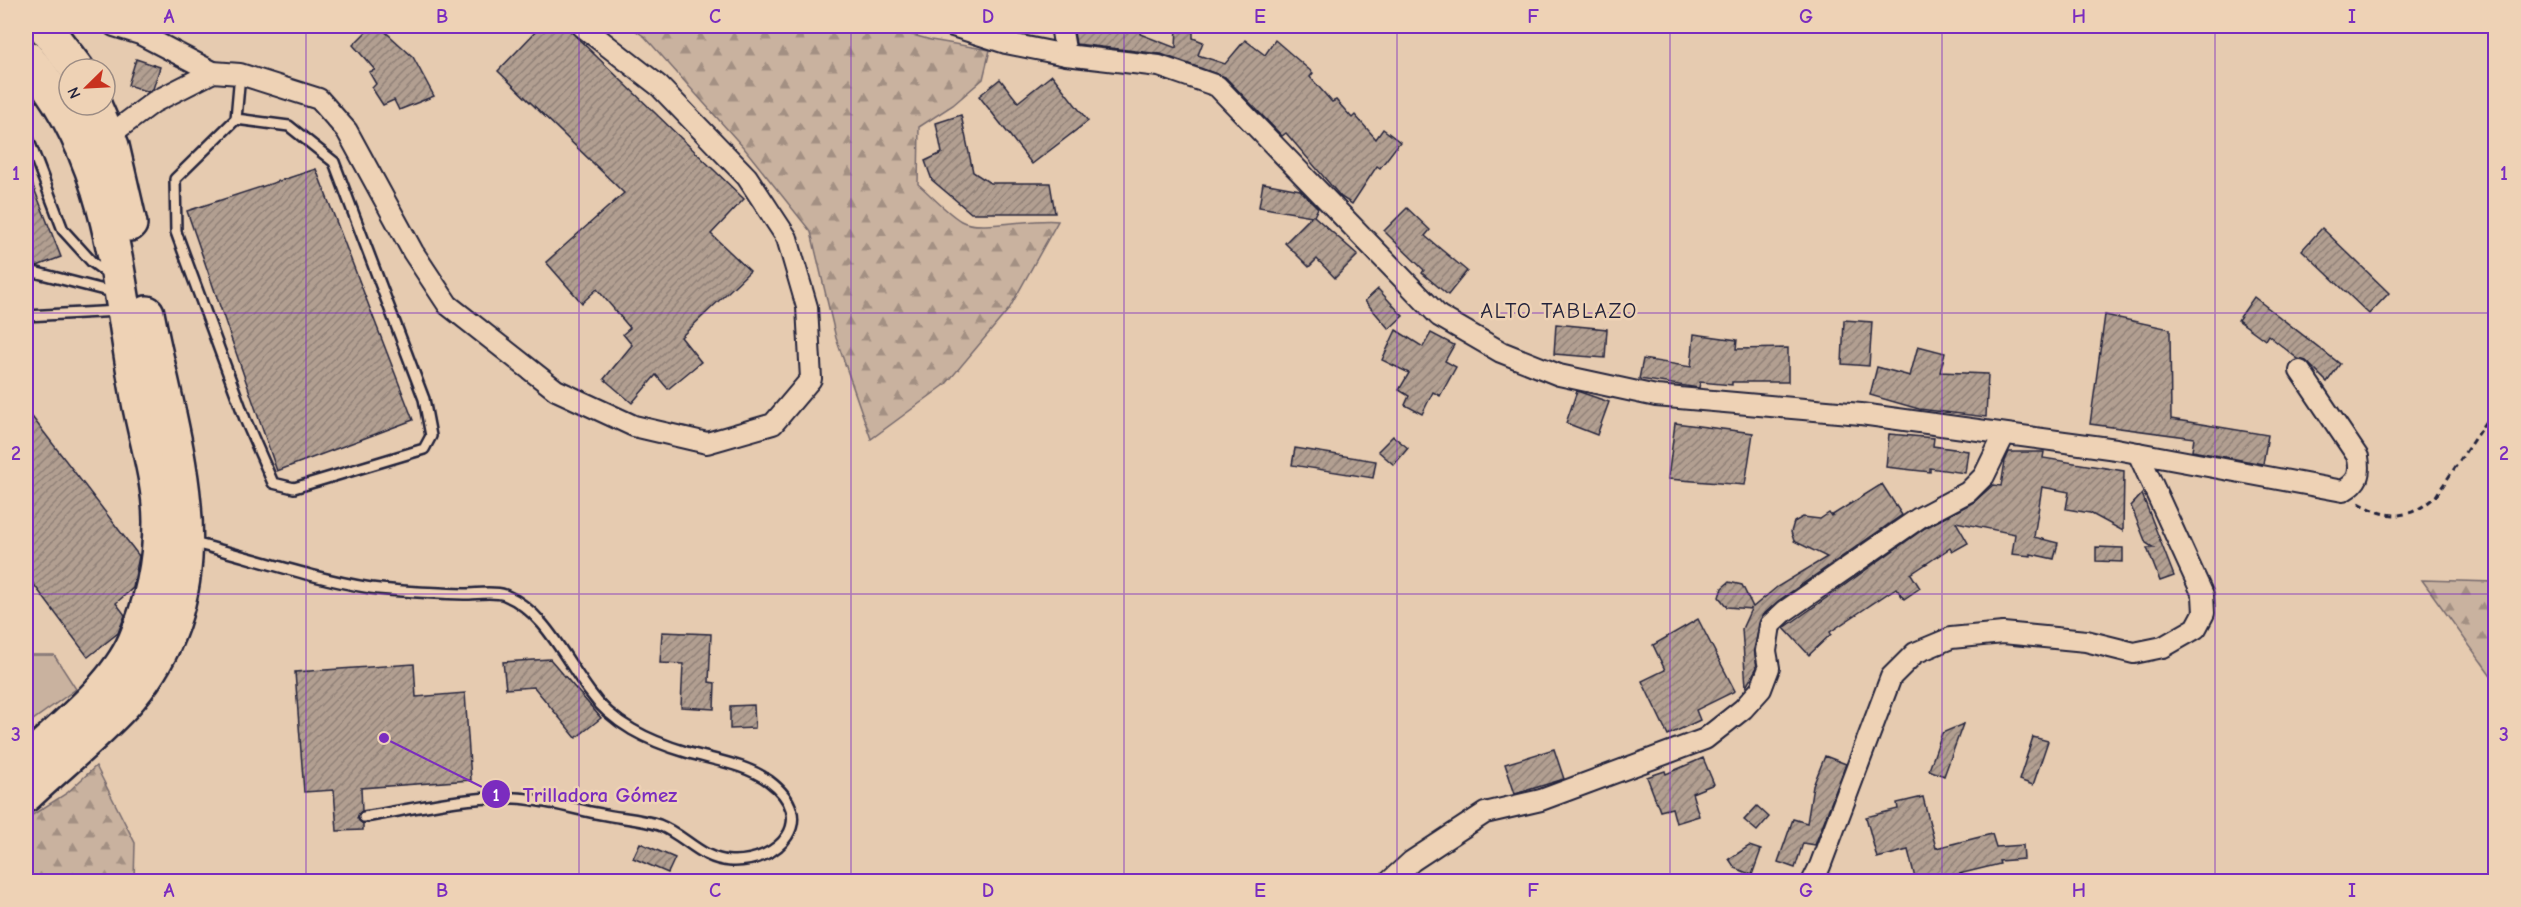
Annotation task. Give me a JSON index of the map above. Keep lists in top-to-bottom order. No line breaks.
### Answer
{"districts":["ALTO TABLAZO"],"places":["Trilladora Gómez"],"north":"bottom left","grid":{"columns":["A","B","C","D","E","F","G","H","I"],"rows":["1","2","3"]}}
